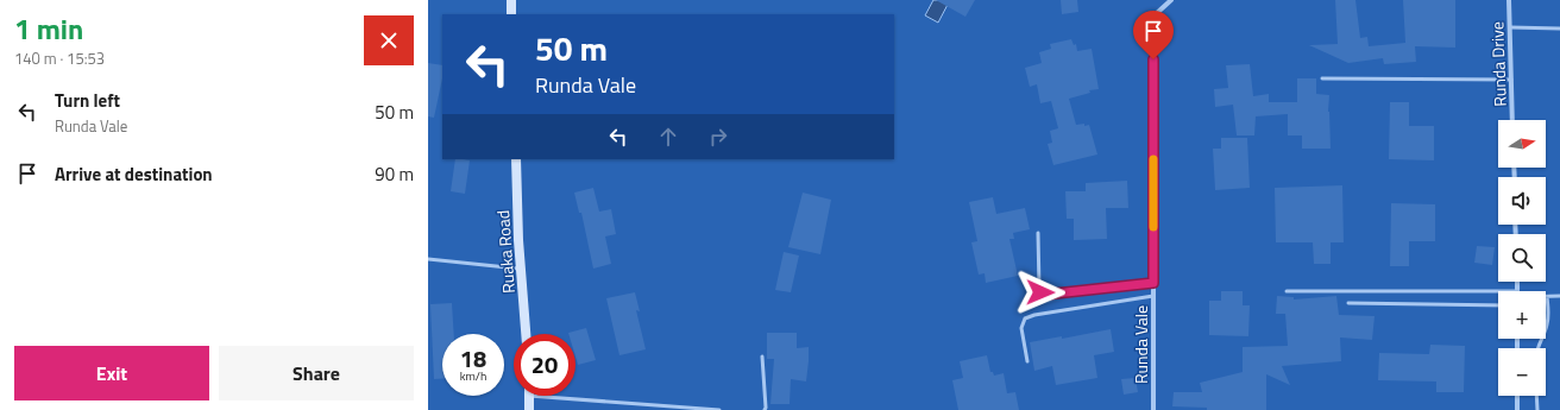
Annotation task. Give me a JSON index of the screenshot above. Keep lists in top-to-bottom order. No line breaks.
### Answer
{"streets":{"street":["Runda Drive","Ruaka Road","Runda Vale"]},"north":"right","page":{"heading":["1 min","140 m · 15:53"],"turn":["50 m","Runda Vale"],"list":[{"name":"Turn left","note":"Runda Vale","value":"50 m"},{"name":"Arrive at destination","value":"90 m"}],"map_buttons":["+","−"],"speed":"18 km/h","limit":"20","buttons":["Exit","Share"]}}
